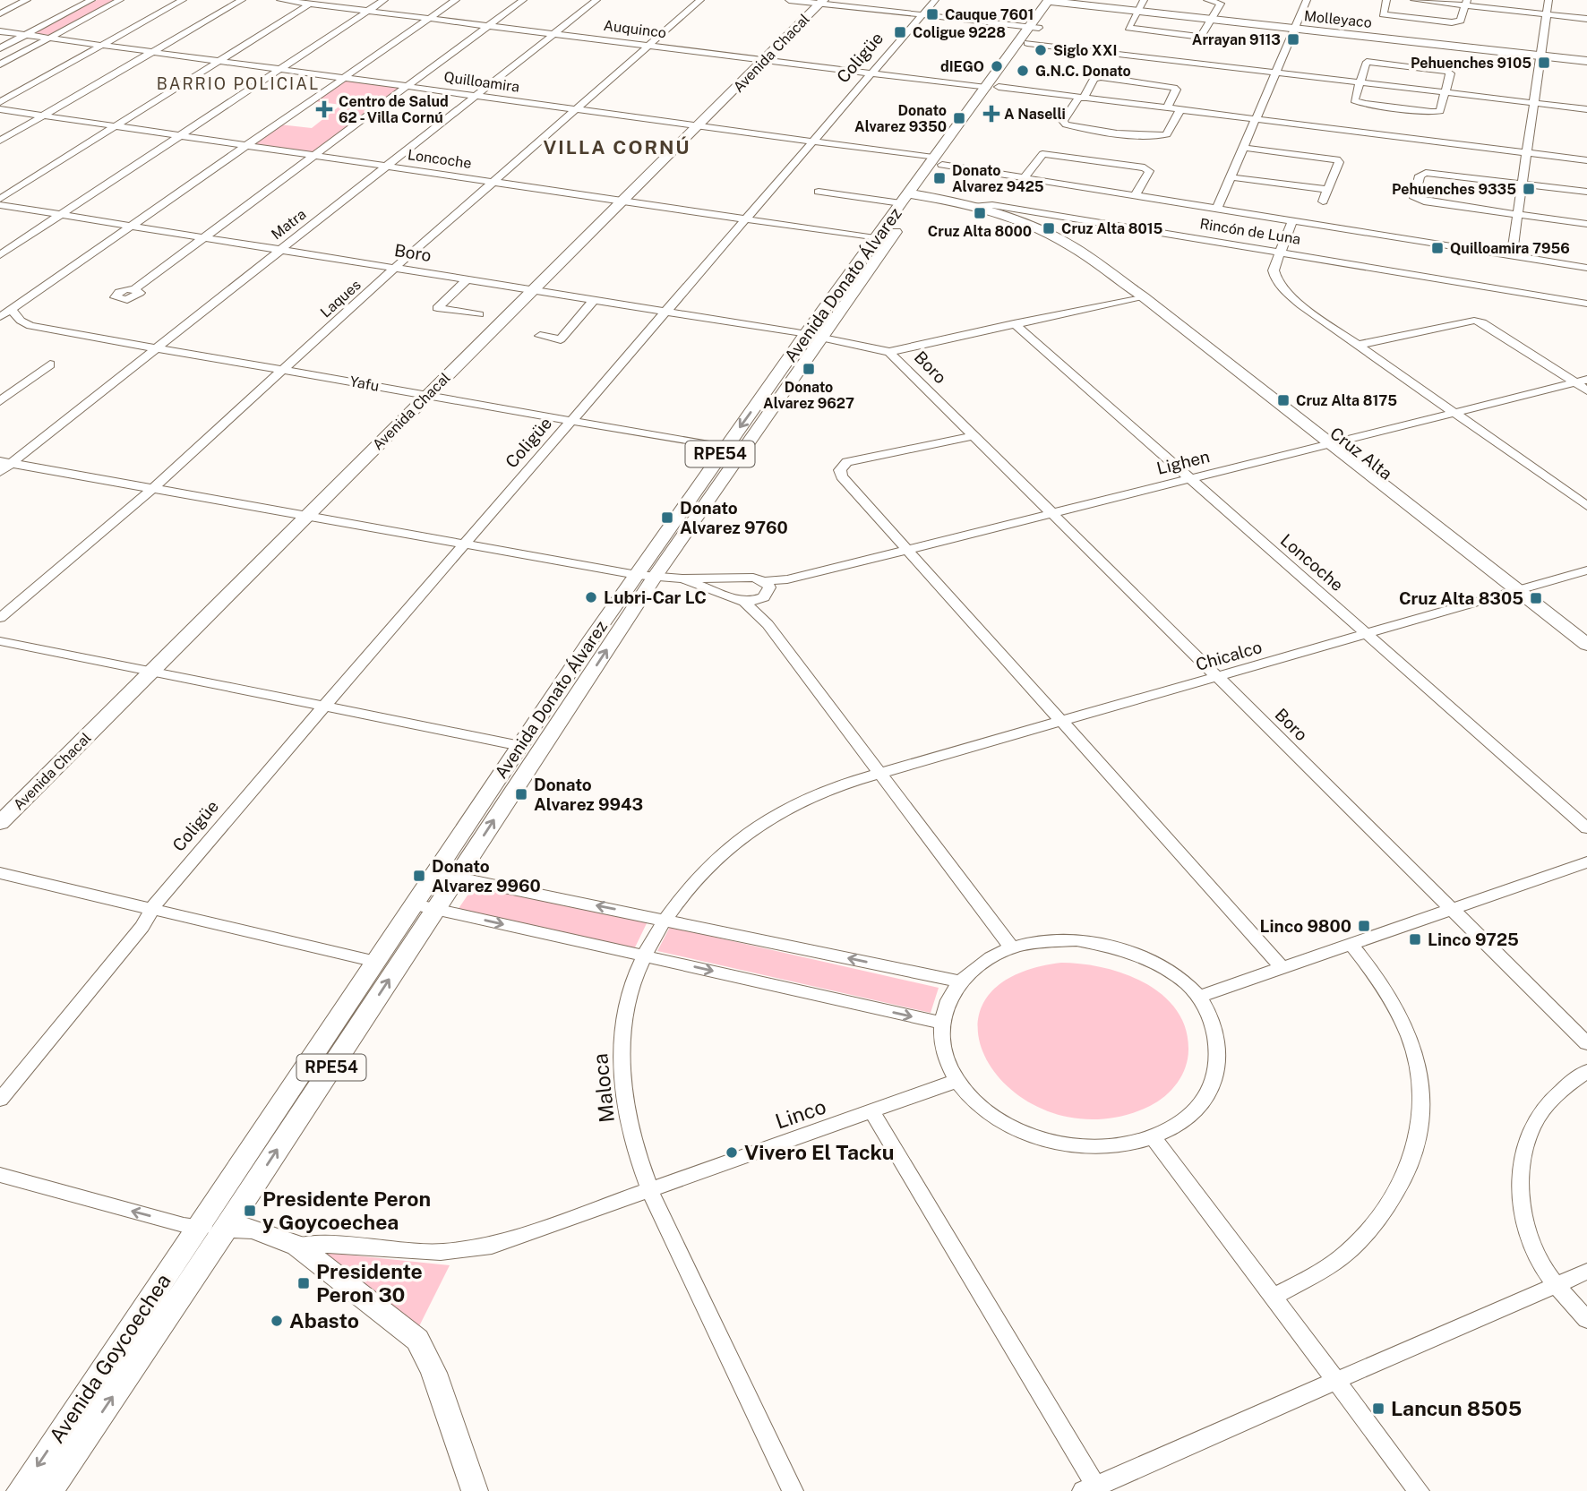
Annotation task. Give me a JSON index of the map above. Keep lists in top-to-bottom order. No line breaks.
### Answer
{"streets":{"main road":["Molleyaco","Avenida Chacal","Rincón de Luna","Avenida Donato Álvarez","Cruz Alta","RPE54","Avenida Goycoechea"],"street":["Auquinco","Coligüe","Quilloamira","Loncoche","Matra","Boro","Laques","Yafu","Lighen","Chicalco","Maloca","Linco"]},"crossings":[["Molleyaco","Avenida Donato Álvarez"],["Auquinco","Avenida Chacal"],["Auquinco","Coligüe"],["Auquinco","Matra"],["Auquinco","Avenida Donato Álvarez"],["Auquinco","Laques"],["Avenida Chacal","Quilloamira"],["Avenida Chacal","Loncoche"],["Avenida Chacal","Boro"],["Avenida Chacal","Yafu"],["Coligüe","Quilloamira"],["Coligüe","Loncoche"],["Coligüe","Boro"],["Coligüe","Yafu"],["Quilloamira","Matra"],["Quilloamira","Avenida Donato Álvarez"],["Quilloamira","Laques"],["Loncoche","Matra"],["Loncoche","Avenida Donato Álvarez"],["Loncoche","Laques"],["Loncoche","Lighen"],["Loncoche","Chicalco"],["Matra","Boro"],["Matra","Yafu"],["Rincón de Luna","Avenida Donato Álvarez"],["Rincón de Luna","Cruz Alta"],["Boro","Avenida Donato Álvarez"],["Boro","Laques"],["Boro","Lighen"],["Boro","Chicalco"],["Avenida Donato Álvarez","Yafu"],["Avenida Donato Álvarez","Avenida Goycoechea"],["Laques","Yafu"],["Cruz Alta","Lighen"],["Cruz Alta","Chicalco"],["Chicalco","Maloca"],["Maloca","Linco"]],"districts":["BARRIO POLICIAL","VILLA CORNÚ"],"places":{"transit":["Cauque 7601","Coligue 9228","Arrayan 9113","Pehuenches 9105","Donato Alvarez 9350","Donato Alvarez 9425","Pehuenches 9335","Cruz Alta 8000","Cruz Alta 8015","Quilloamira 7956","Donato Alvarez 9627","Cruz Alta 8175","Donato Alvarez 9760","Cruz Alta 8305","Donato Alvarez 9943","Donato Alvarez 9960","Linco 9800","Linco 9725","Presidente Peron y Goycoechea","Presidente Peron 30","Lancun 8505"],"other":["Siglo XXI","dIEGO","G.N.C. Donato","Lubri-Car LC","Vivero El Tacku","Abasto"],"health":["Centro de Salud 62 - Villa Cornú","A Naselli"]}}
